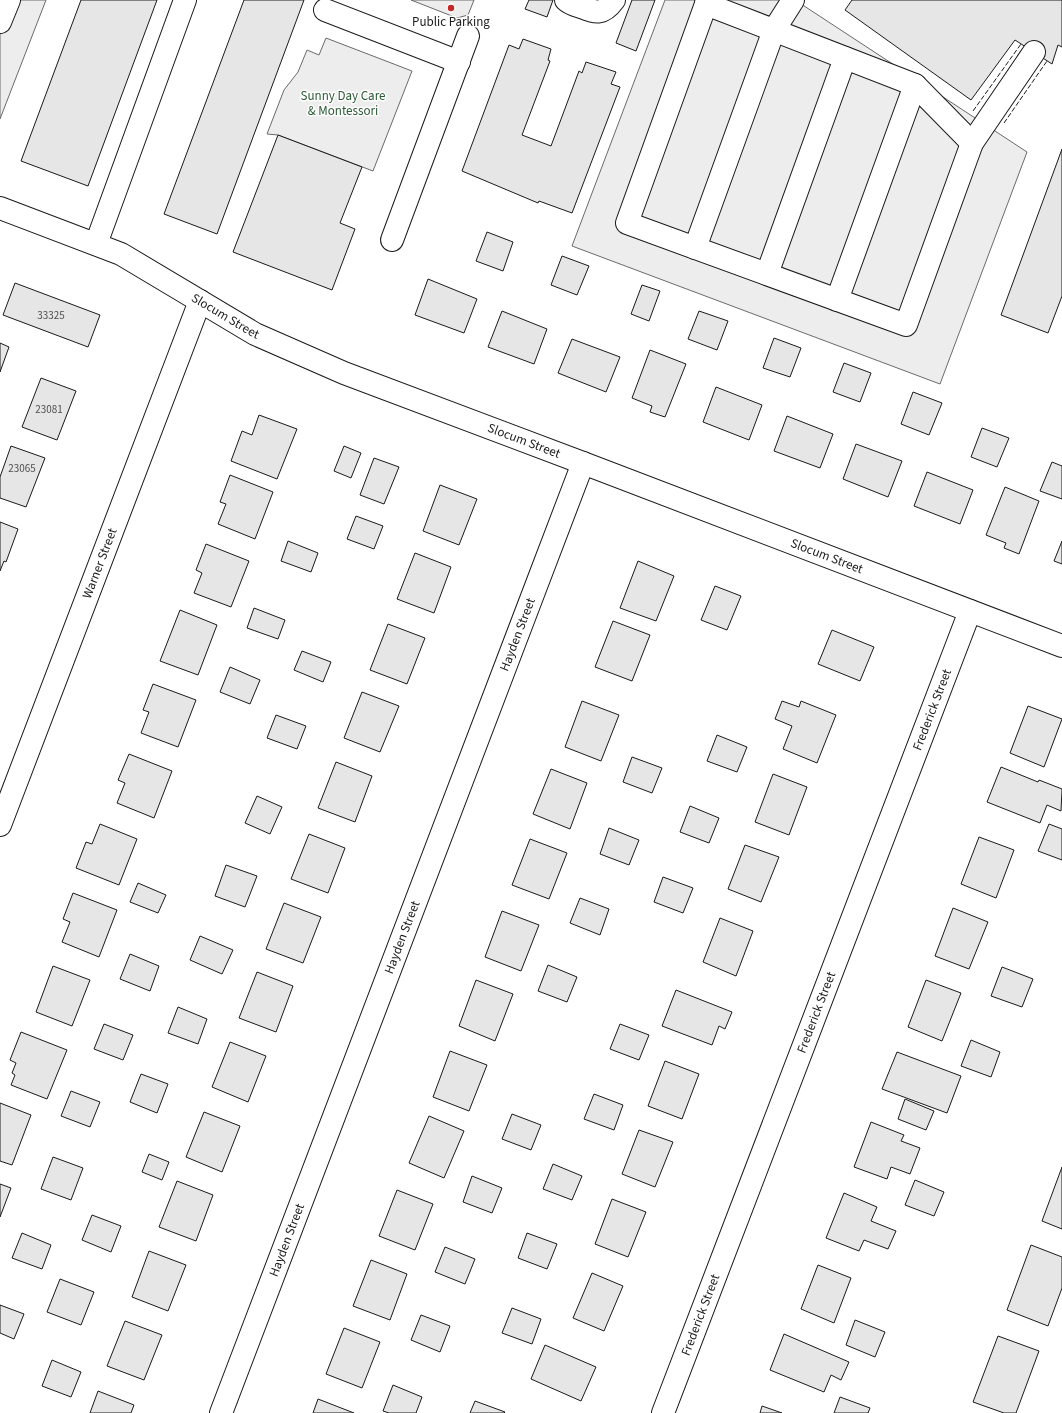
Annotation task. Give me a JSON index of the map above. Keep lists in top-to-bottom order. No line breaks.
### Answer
{"streets":{"street":["Slocum Street","Warner Street","Hayden Street","Frederick Street"]},"crossings":[["Slocum Street","Warner Street"],["Slocum Street","Hayden Street"],["Slocum Street","Frederick Street"]],"parks":["Sunny Day Care & Montessori"],"places":["Public Parking"],"house_numbers":["33325","23081","23065"]}
